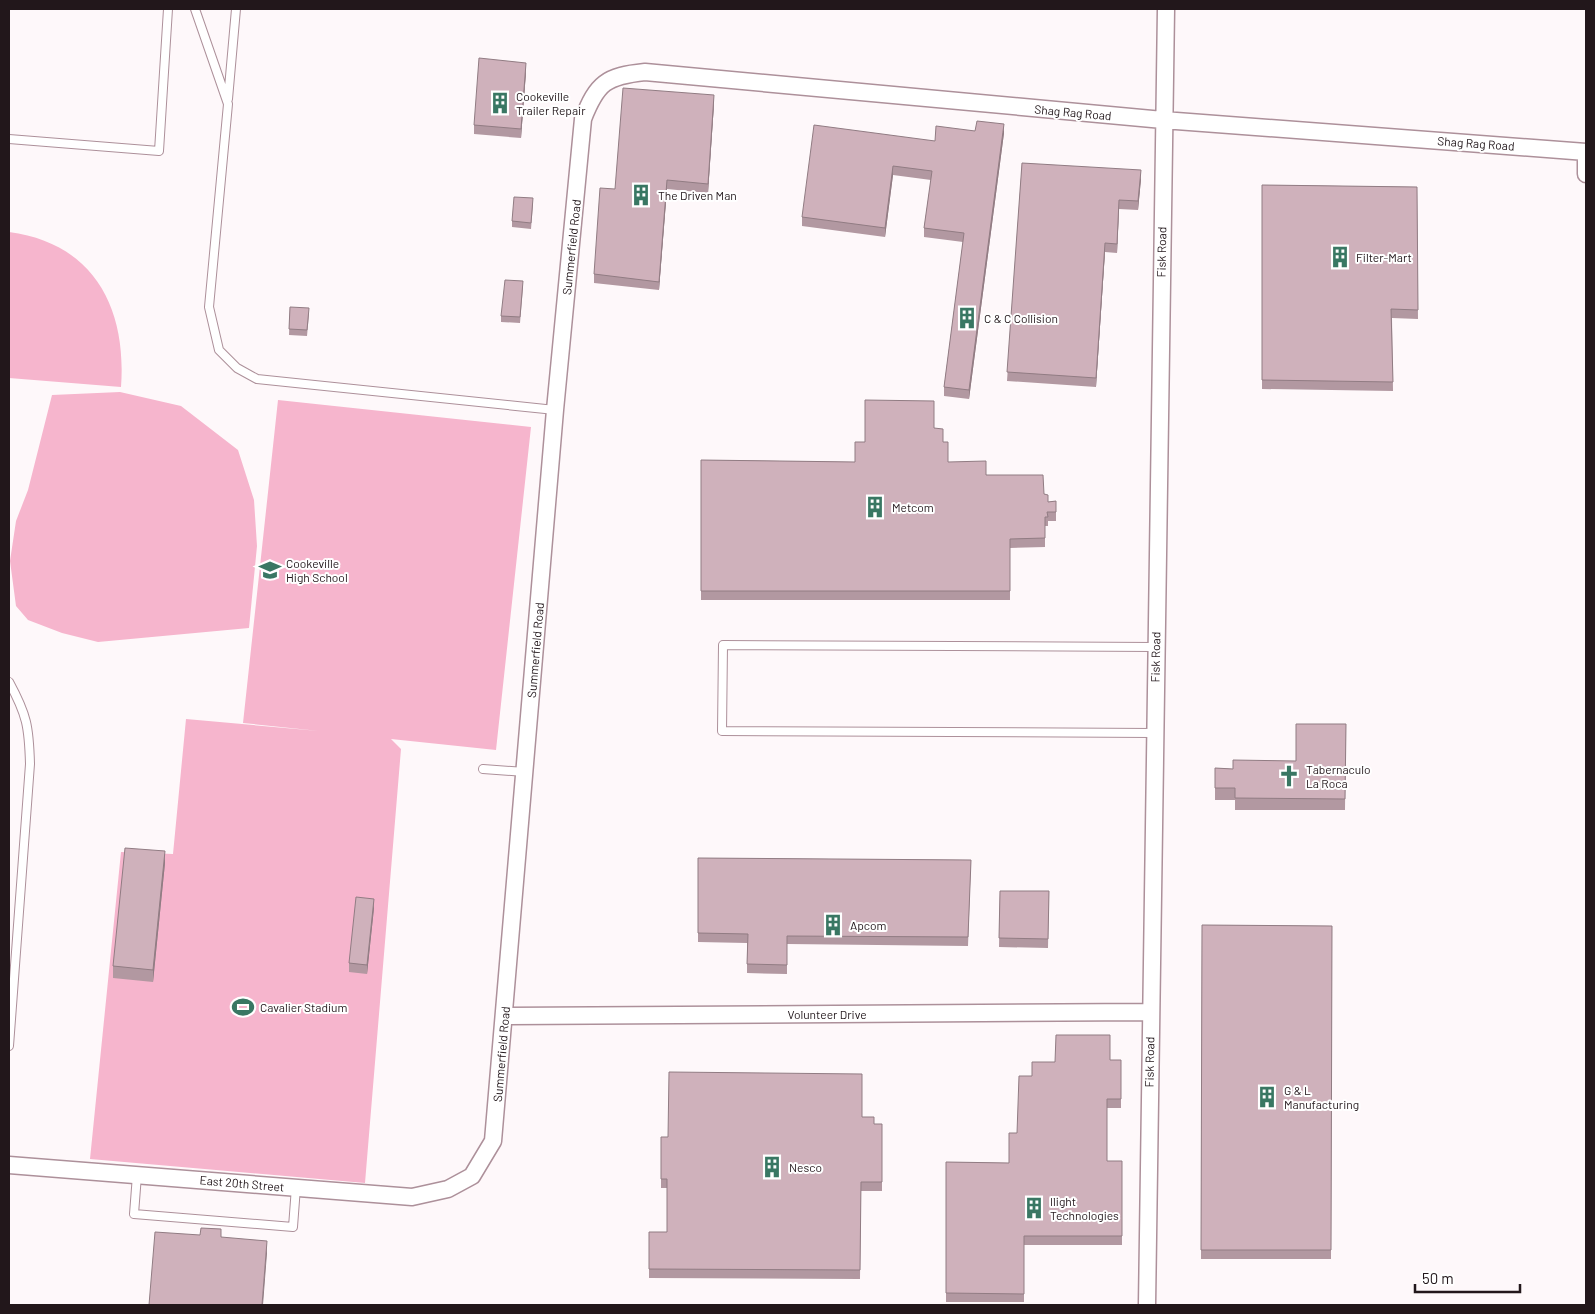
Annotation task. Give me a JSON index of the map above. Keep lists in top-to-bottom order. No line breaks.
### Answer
{"streets":{"street":["Shag Rag Road","Summerfield Road","Fisk Road","Volunteer Drive","East 20th Street"]},"crossings":[["Shag Rag Road","Summerfield Road"],["Shag Rag Road","Fisk Road"],["Summerfield Road","Volunteer Drive"],["Summerfield Road","East 20th Street"],["Fisk Road","Volunteer Drive"]],"places":{"building":["Cookeville Trailer Repair","The Driven Man","Filter-Mart","C & C Collision","Metcom","Apcom","G & L Manufacturing","Nesco","Ilight Technologies"],"school or university":["Cookeville High School"],"church":["Tabernaculo La Roca"],"sports":["Cavalier Stadium"]},"scale_bar":"50 m"}
